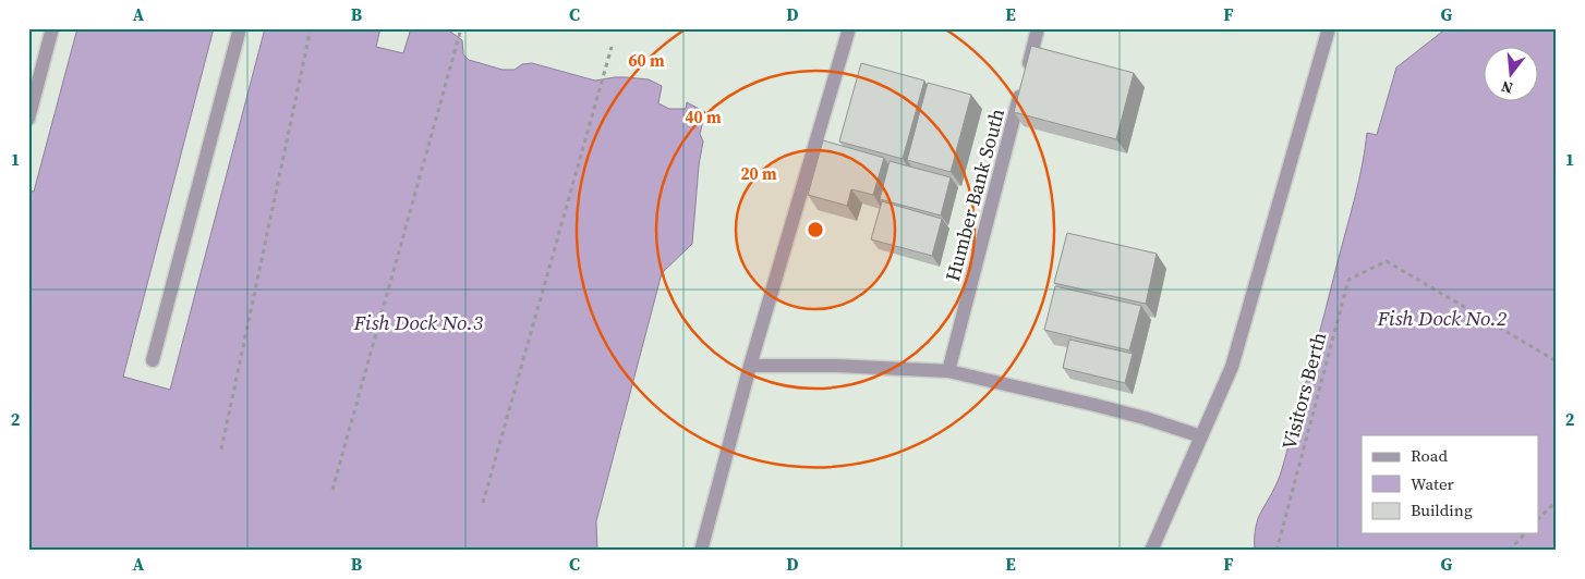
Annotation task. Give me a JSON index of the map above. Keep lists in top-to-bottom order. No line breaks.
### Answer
{"streets":{"street":["Humber Bank South"],"path":["Visitors Berth"]},"water":["Fish Dock No.2","Fish Dock No.3"],"legend":["Road","Water","Building"],"north":"bottom","grid":{"columns":["A","B","C","D","E","F","G"],"rows":["1","2"]},"rings":["60 m","40 m","20 m"]}
